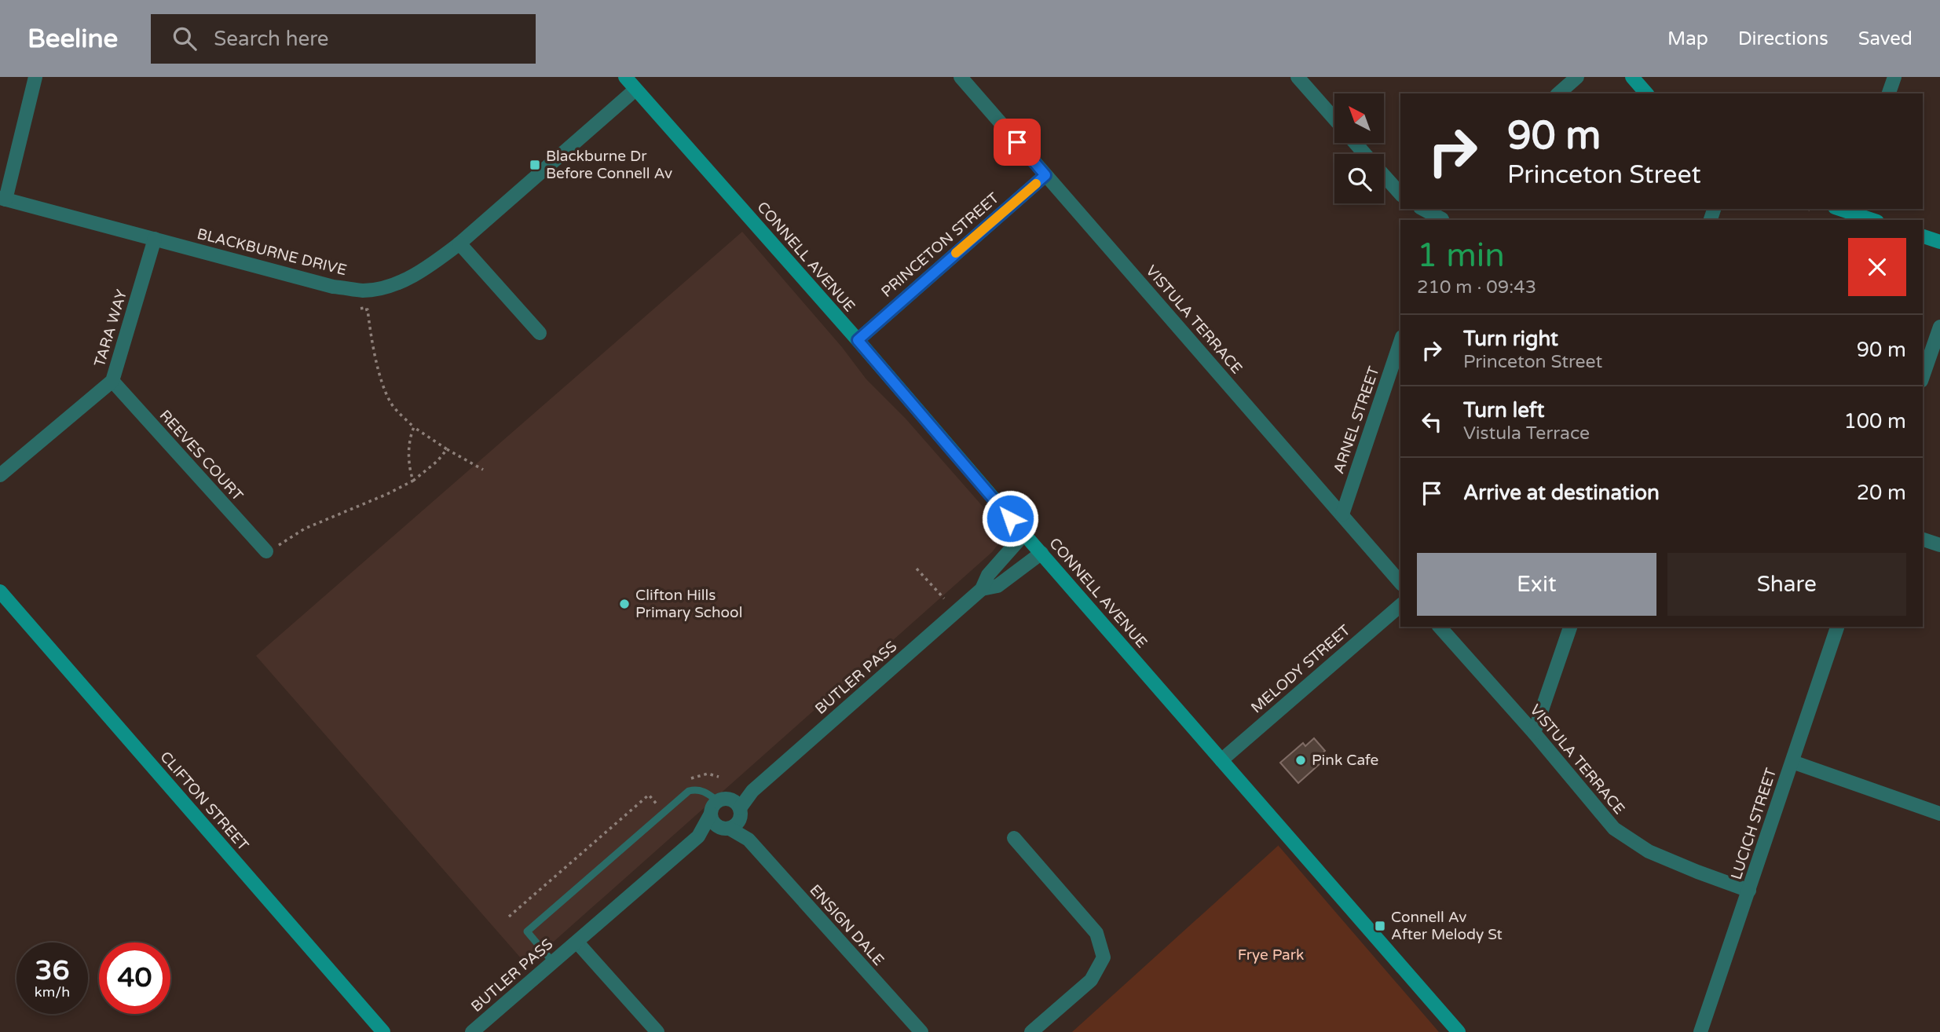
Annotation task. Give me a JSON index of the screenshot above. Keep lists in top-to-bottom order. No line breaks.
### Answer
{"streets":{"street":["PRINCETON STREET","BLACKBURNE DRIVE","CONNELL AVENUE","VISTULA TERRACE","TARA WAY","ARNEL STREET","REEVES COURT","MELODY STREET","BUTLER PASS","CLIFTON STREET","LUCICH STREET","ENSIGN DALE"]},"crossings":[["PRINCETON STREET","CONNELL AVENUE"],["PRINCETON STREET","VISTULA TERRACE"],["BLACKBURNE DRIVE","CONNELL AVENUE"],["BLACKBURNE DRIVE","TARA WAY"],["CONNELL AVENUE","MELODY STREET"],["CONNELL AVENUE","BUTLER PASS"],["VISTULA TERRACE","ARNEL STREET"],["VISTULA TERRACE","LUCICH STREET"],["TARA WAY","REEVES COURT"],["BUTLER PASS","ENSIGN DALE"]],"parks":["Frye Park"],"places":{"transit":["Blackburne Dr Before Connell Av","Connell Av After Melody St"],"other":["Clifton Hills Primary School","Pink Cafe"]},"north":"top left","page":{"header":"Beeline","search":"Search here","nav":["Map","Directions","Saved"],"turn":["90 m","Princeton Street"],"heading":["1 min","210 m · 09:43"],"list":[{"name":"Turn right","note":"Princeton Street","value":"90 m"},{"name":"Turn left","note":"Vistula Terrace","value":"100 m"},{"name":"Arrive at destination","value":"20 m"}],"buttons":["Exit","Share"],"speed":"36 km/h","limit":"40"}}
